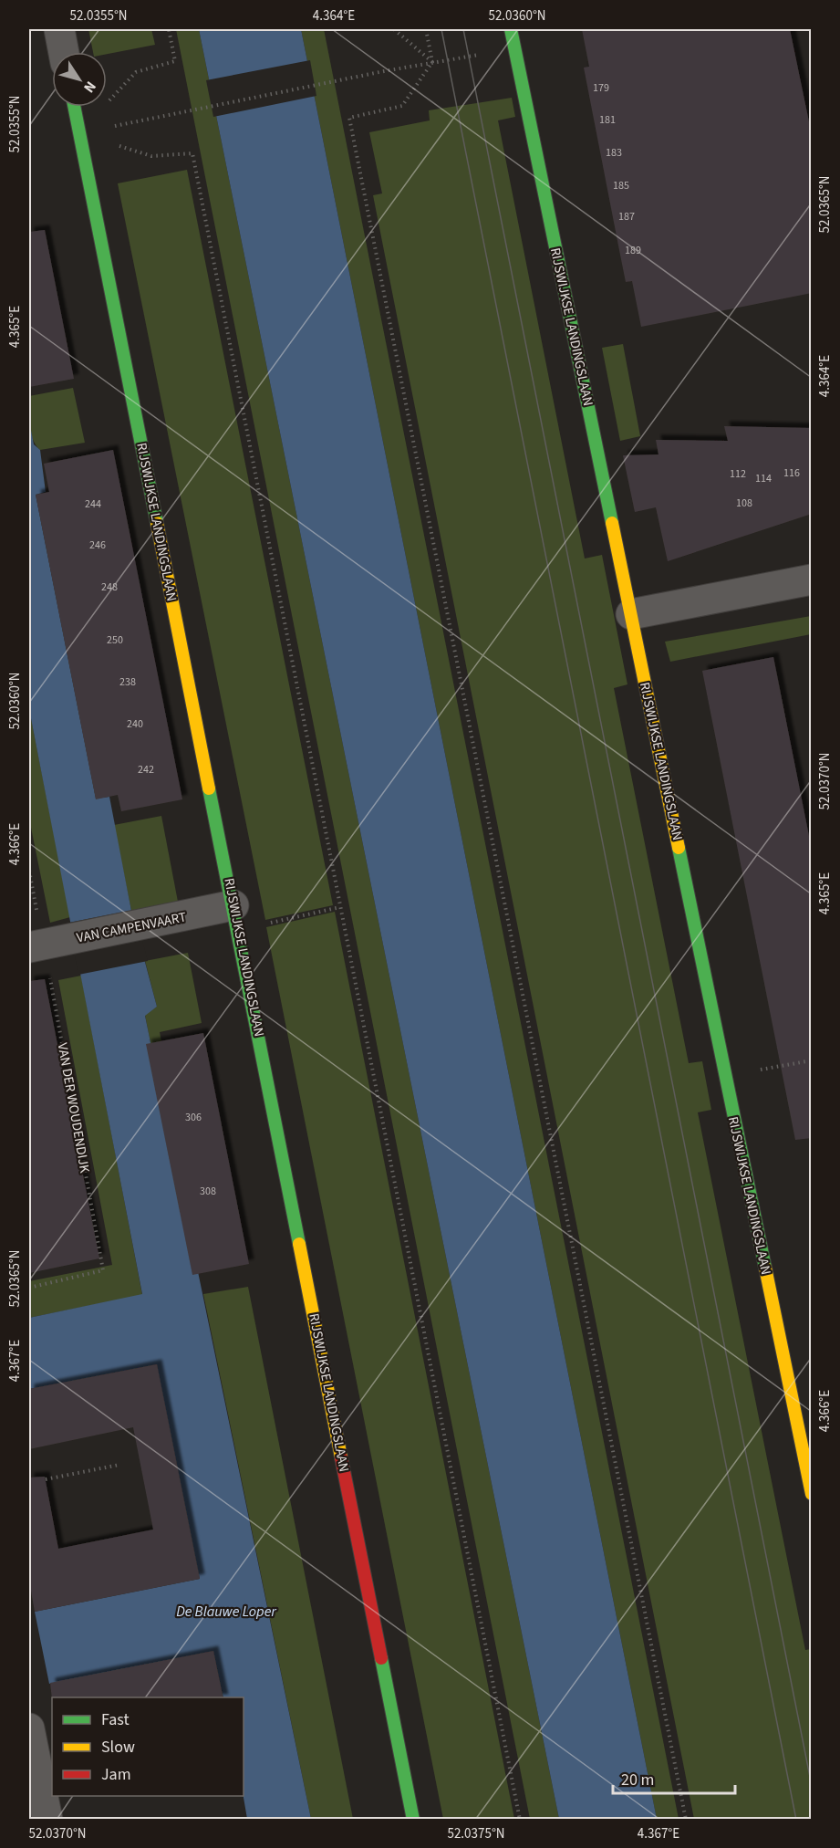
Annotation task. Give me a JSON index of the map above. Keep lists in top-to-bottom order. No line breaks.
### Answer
{"streets":{"street":["RIJSWIJKSE LANDINGSLAAN","VAN CAMPENVAART"],"path":["VAN DER WOUDENDIJK"]},"crossings":[["RIJSWIJKSE LANDINGSLAAN","VAN CAMPENVAART"],["VAN CAMPENVAART","VAN DER WOUDENDIJK"]],"water":["De Blauwe Loper"],"house_numbers":["179","181","183","185","187","189","116","112","114","108","244","246","248","250","238","240","242","306","308"],"legend":["Fast","Slow","Jam"],"scale_bar":"20 m","north":"bottom right","coordinates":["52.0355°N","4.364°E","52.0360°N","52.0365°N","4.365°E","52.0370°N","4.366°E","4.367°E","52.0375°N"]}
